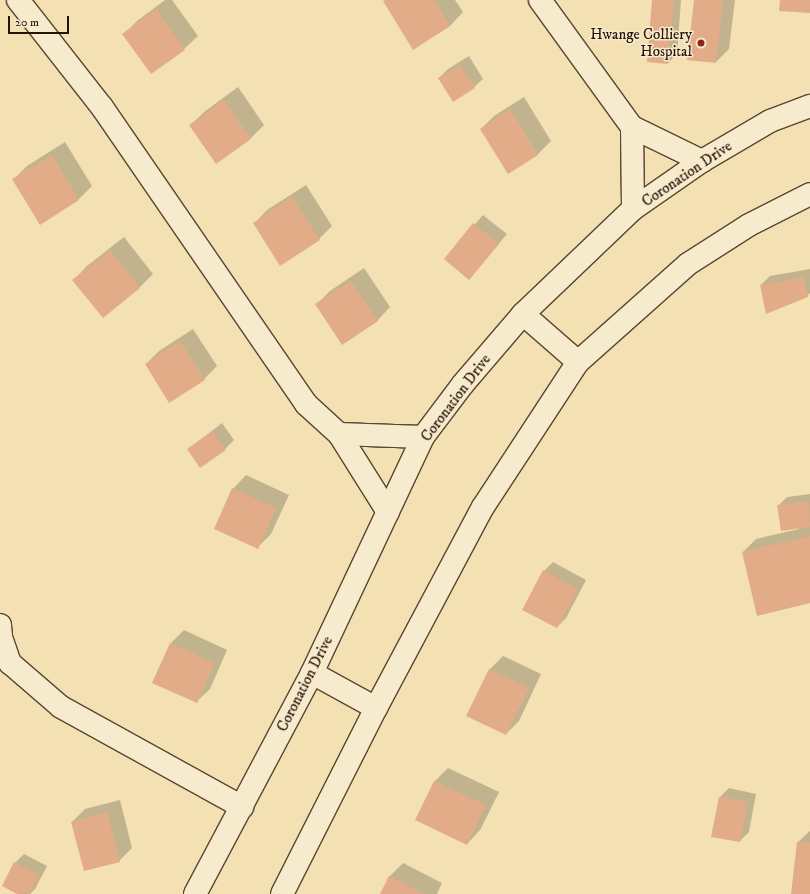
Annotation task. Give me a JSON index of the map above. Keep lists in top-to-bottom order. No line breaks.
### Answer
{"streets":{"street":["Coronation Drive"]},"places":["Hwange Colliery Hospital"],"scale_bar":"20 m"}
